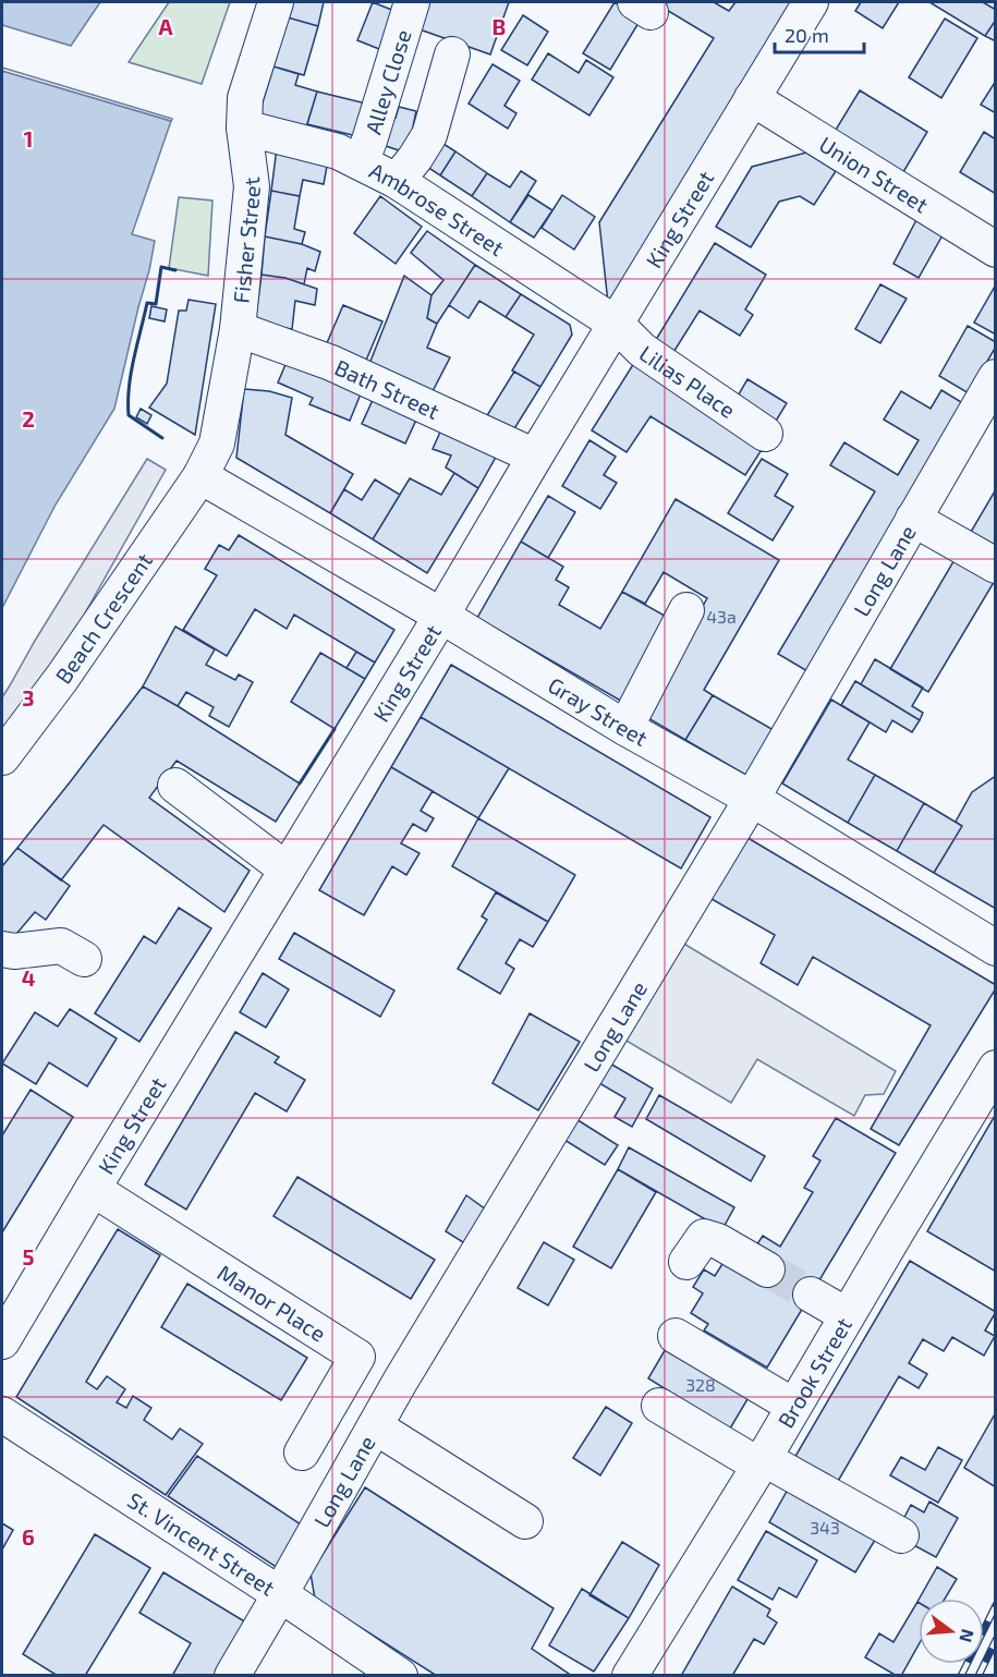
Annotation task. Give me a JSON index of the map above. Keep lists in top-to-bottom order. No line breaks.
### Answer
{"streets":{"street":["Alley Close","Union Street","Ambrose Street","King Street","Fisher Street","Lilias Place","Bath Street","Long Lane","Beach Crescent","Gray Street","Manor Place","Brook Street","St. Vincent Street"]},"crossings":[["Alley Close","Ambrose Street"],["Union Street","King Street"],["Ambrose Street","King Street"],["Ambrose Street","Fisher Street"],["Ambrose Street","Lilias Place"],["King Street","Lilias Place"],["King Street","Bath Street"],["King Street","Gray Street"],["King Street","Manor Place"],["Fisher Street","Bath Street"],["Fisher Street","Beach Crescent"],["Fisher Street","Gray Street"],["Long Lane","Gray Street"],["Long Lane","St. Vincent Street"],["Beach Crescent","Gray Street"]],"house_numbers":["43a","328","343"],"scale_bar":"20 m","north":"right","grid":{"columns":["A","B"],"rows":["1","2","3","4","5","6"]}}
